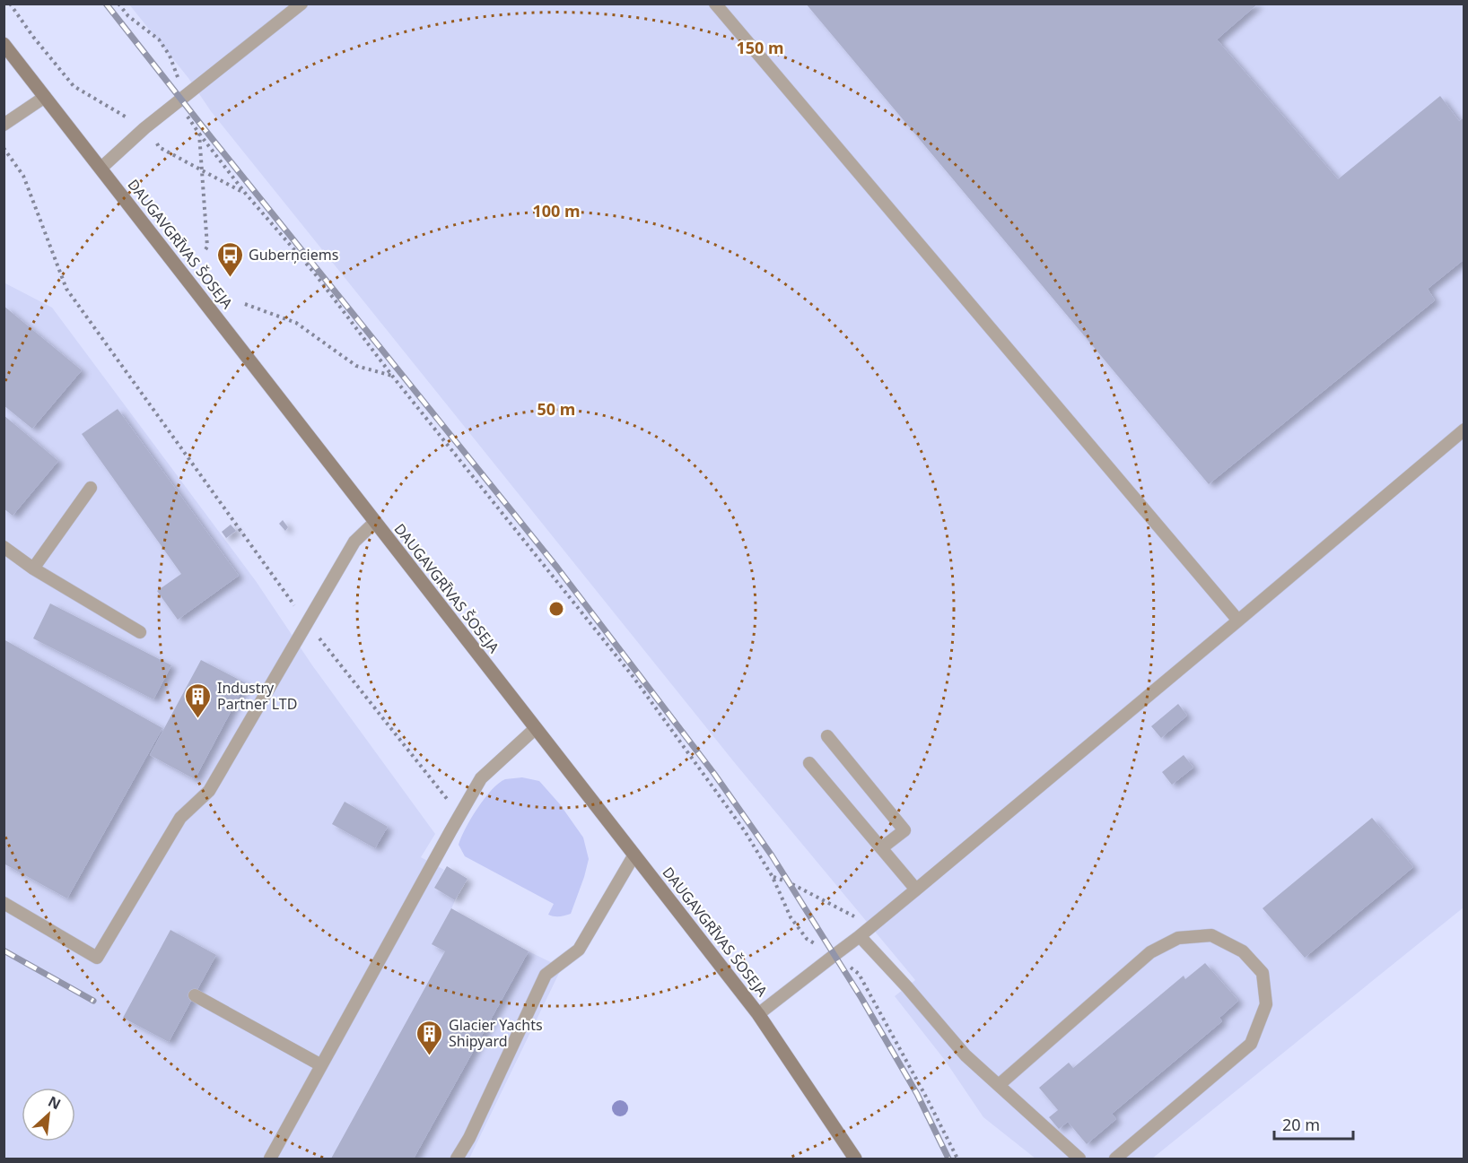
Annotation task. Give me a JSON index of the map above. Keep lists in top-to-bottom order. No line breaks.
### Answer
{"streets":{"main road":["DAUGAVGRĪVAS ŠOSEJA"]},"places":{"bus stop":["Guberņciems"],"building":["Industry Partner LTD","Glacier Yachts Shipyard"]},"scale_bar":"20 m","north":"top right","rings":["150 m","100 m","50 m"]}
